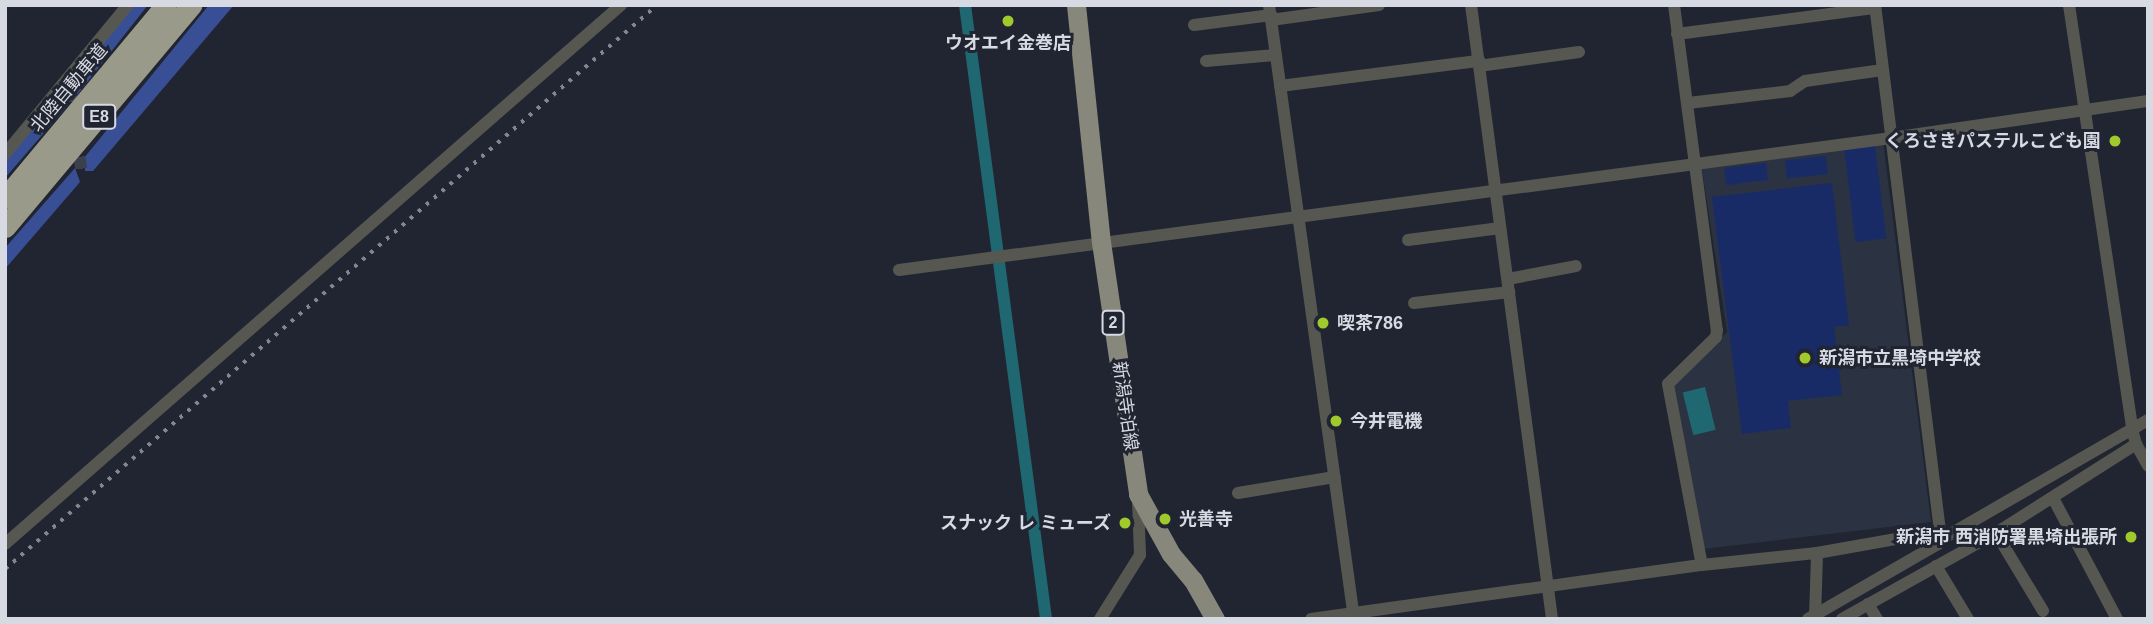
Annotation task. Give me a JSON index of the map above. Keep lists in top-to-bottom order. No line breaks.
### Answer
{"streets":{"highway":["北陸自動車道","E8"],"main road":["2","新潟寺泊線"]},"places":["ウオエイ金巻店","くろさきパステルこども園","喫茶786","新潟市立黒埼中学校","今井電機","光善寺","スナック レ ミューズ","新潟市 西消防署黒埼出張所"]}
